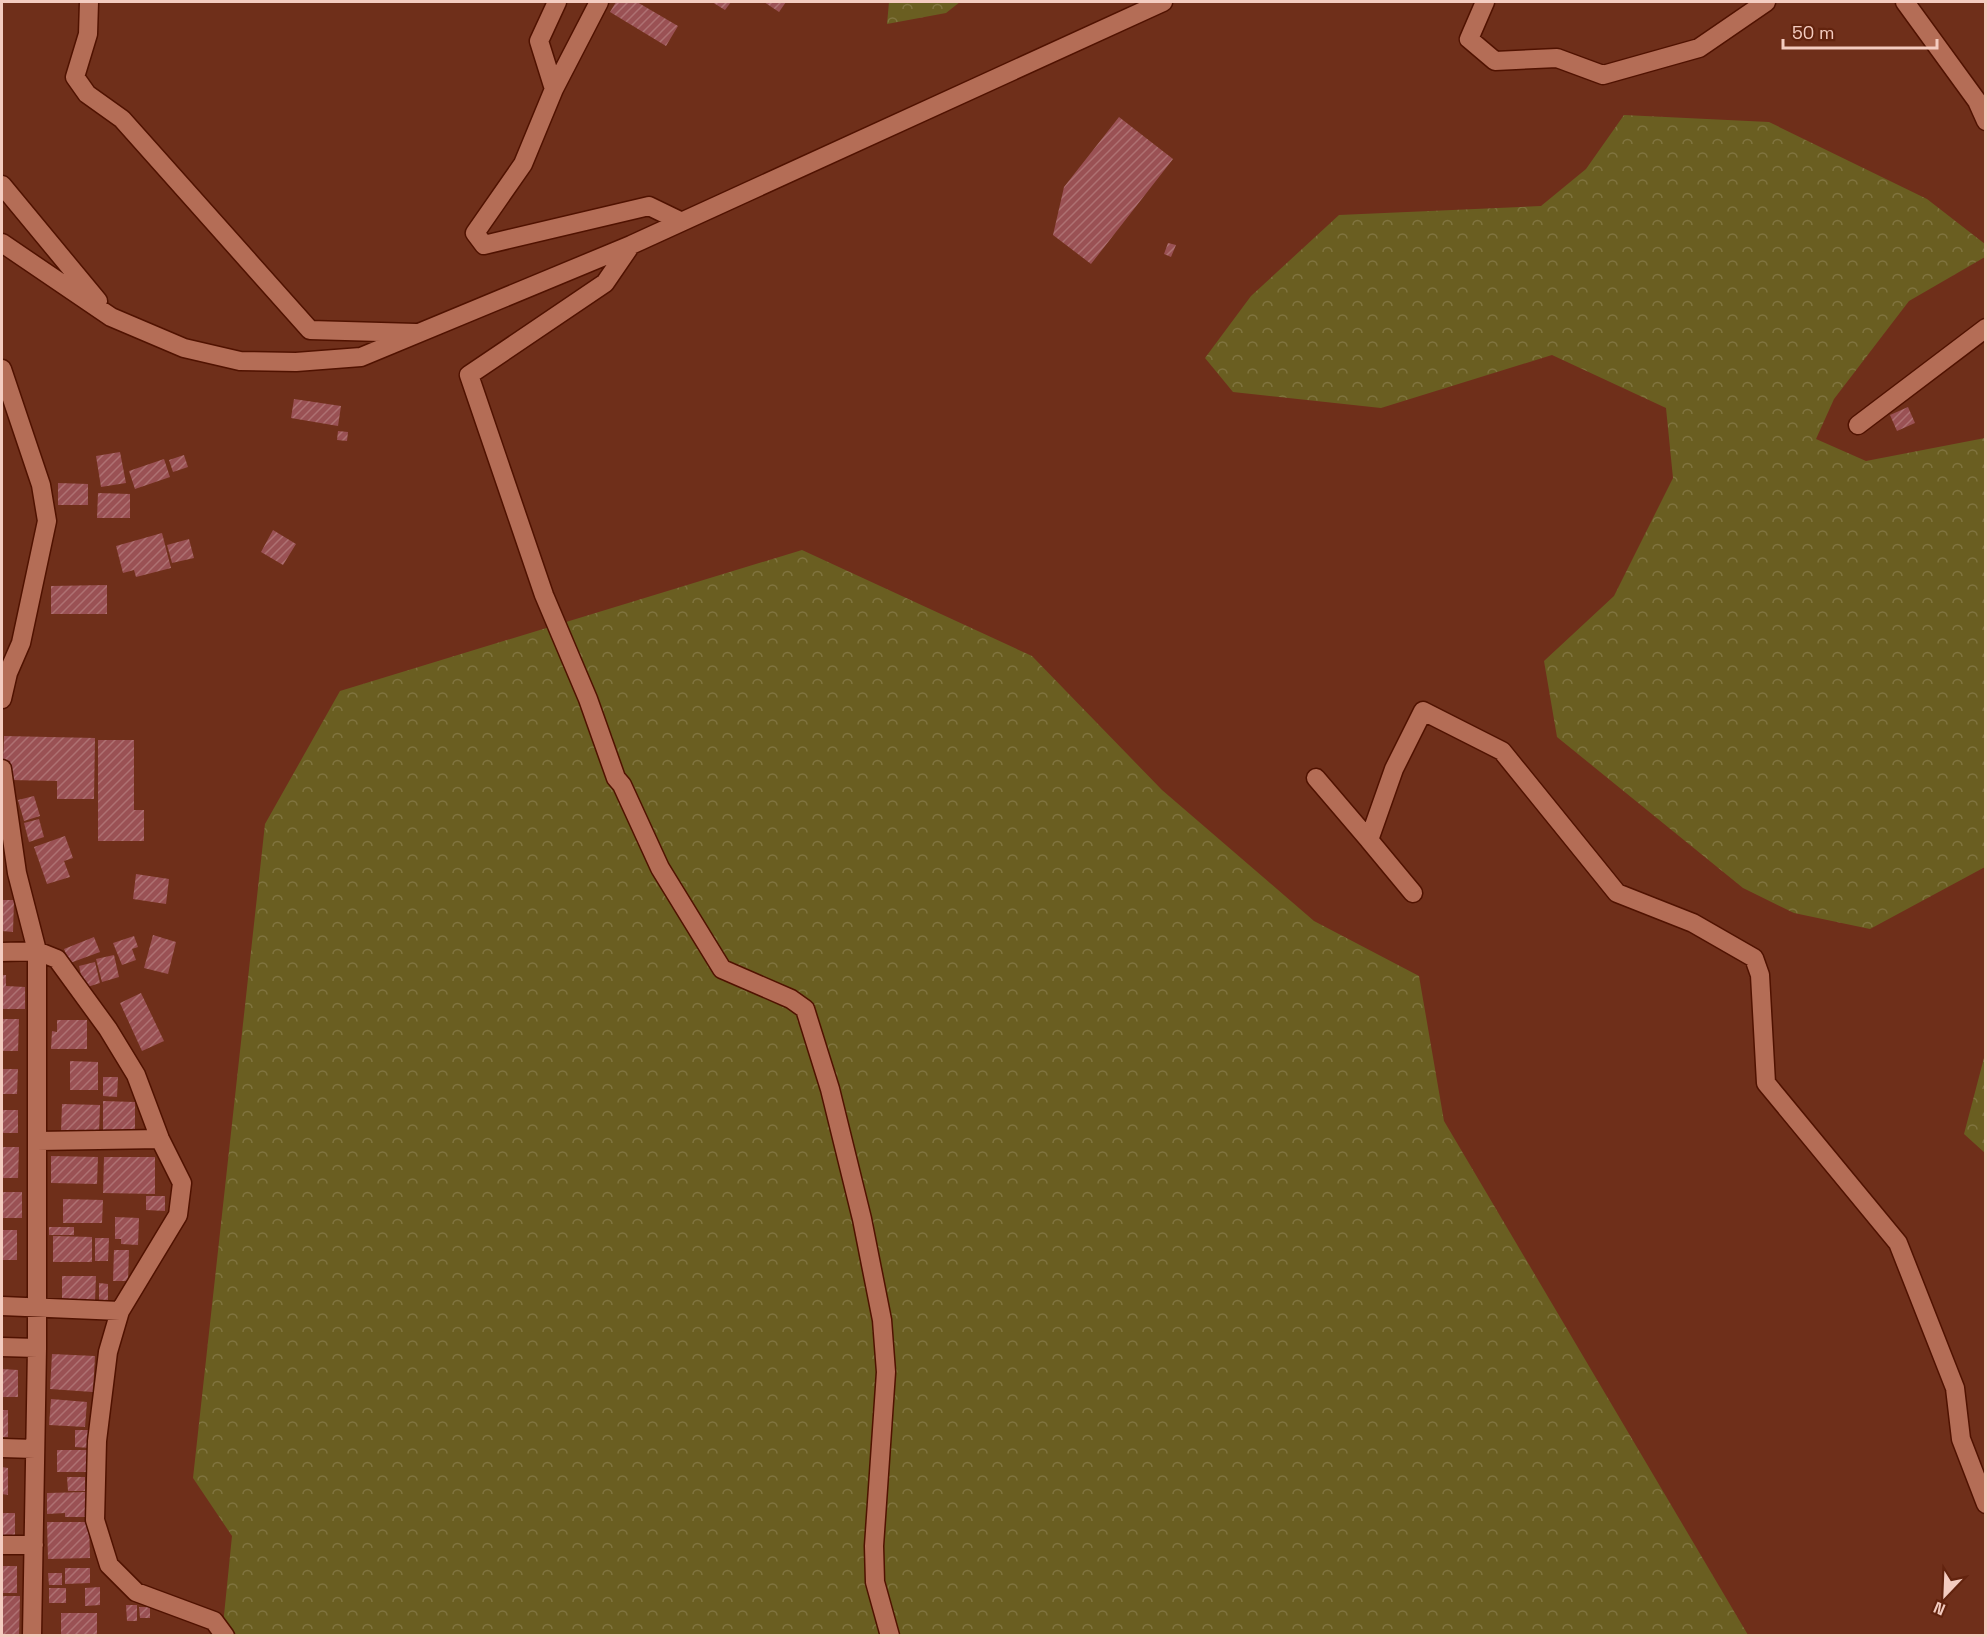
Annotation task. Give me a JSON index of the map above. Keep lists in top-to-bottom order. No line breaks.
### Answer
{"scale_bar":"50 m","north":"bottom left"}
